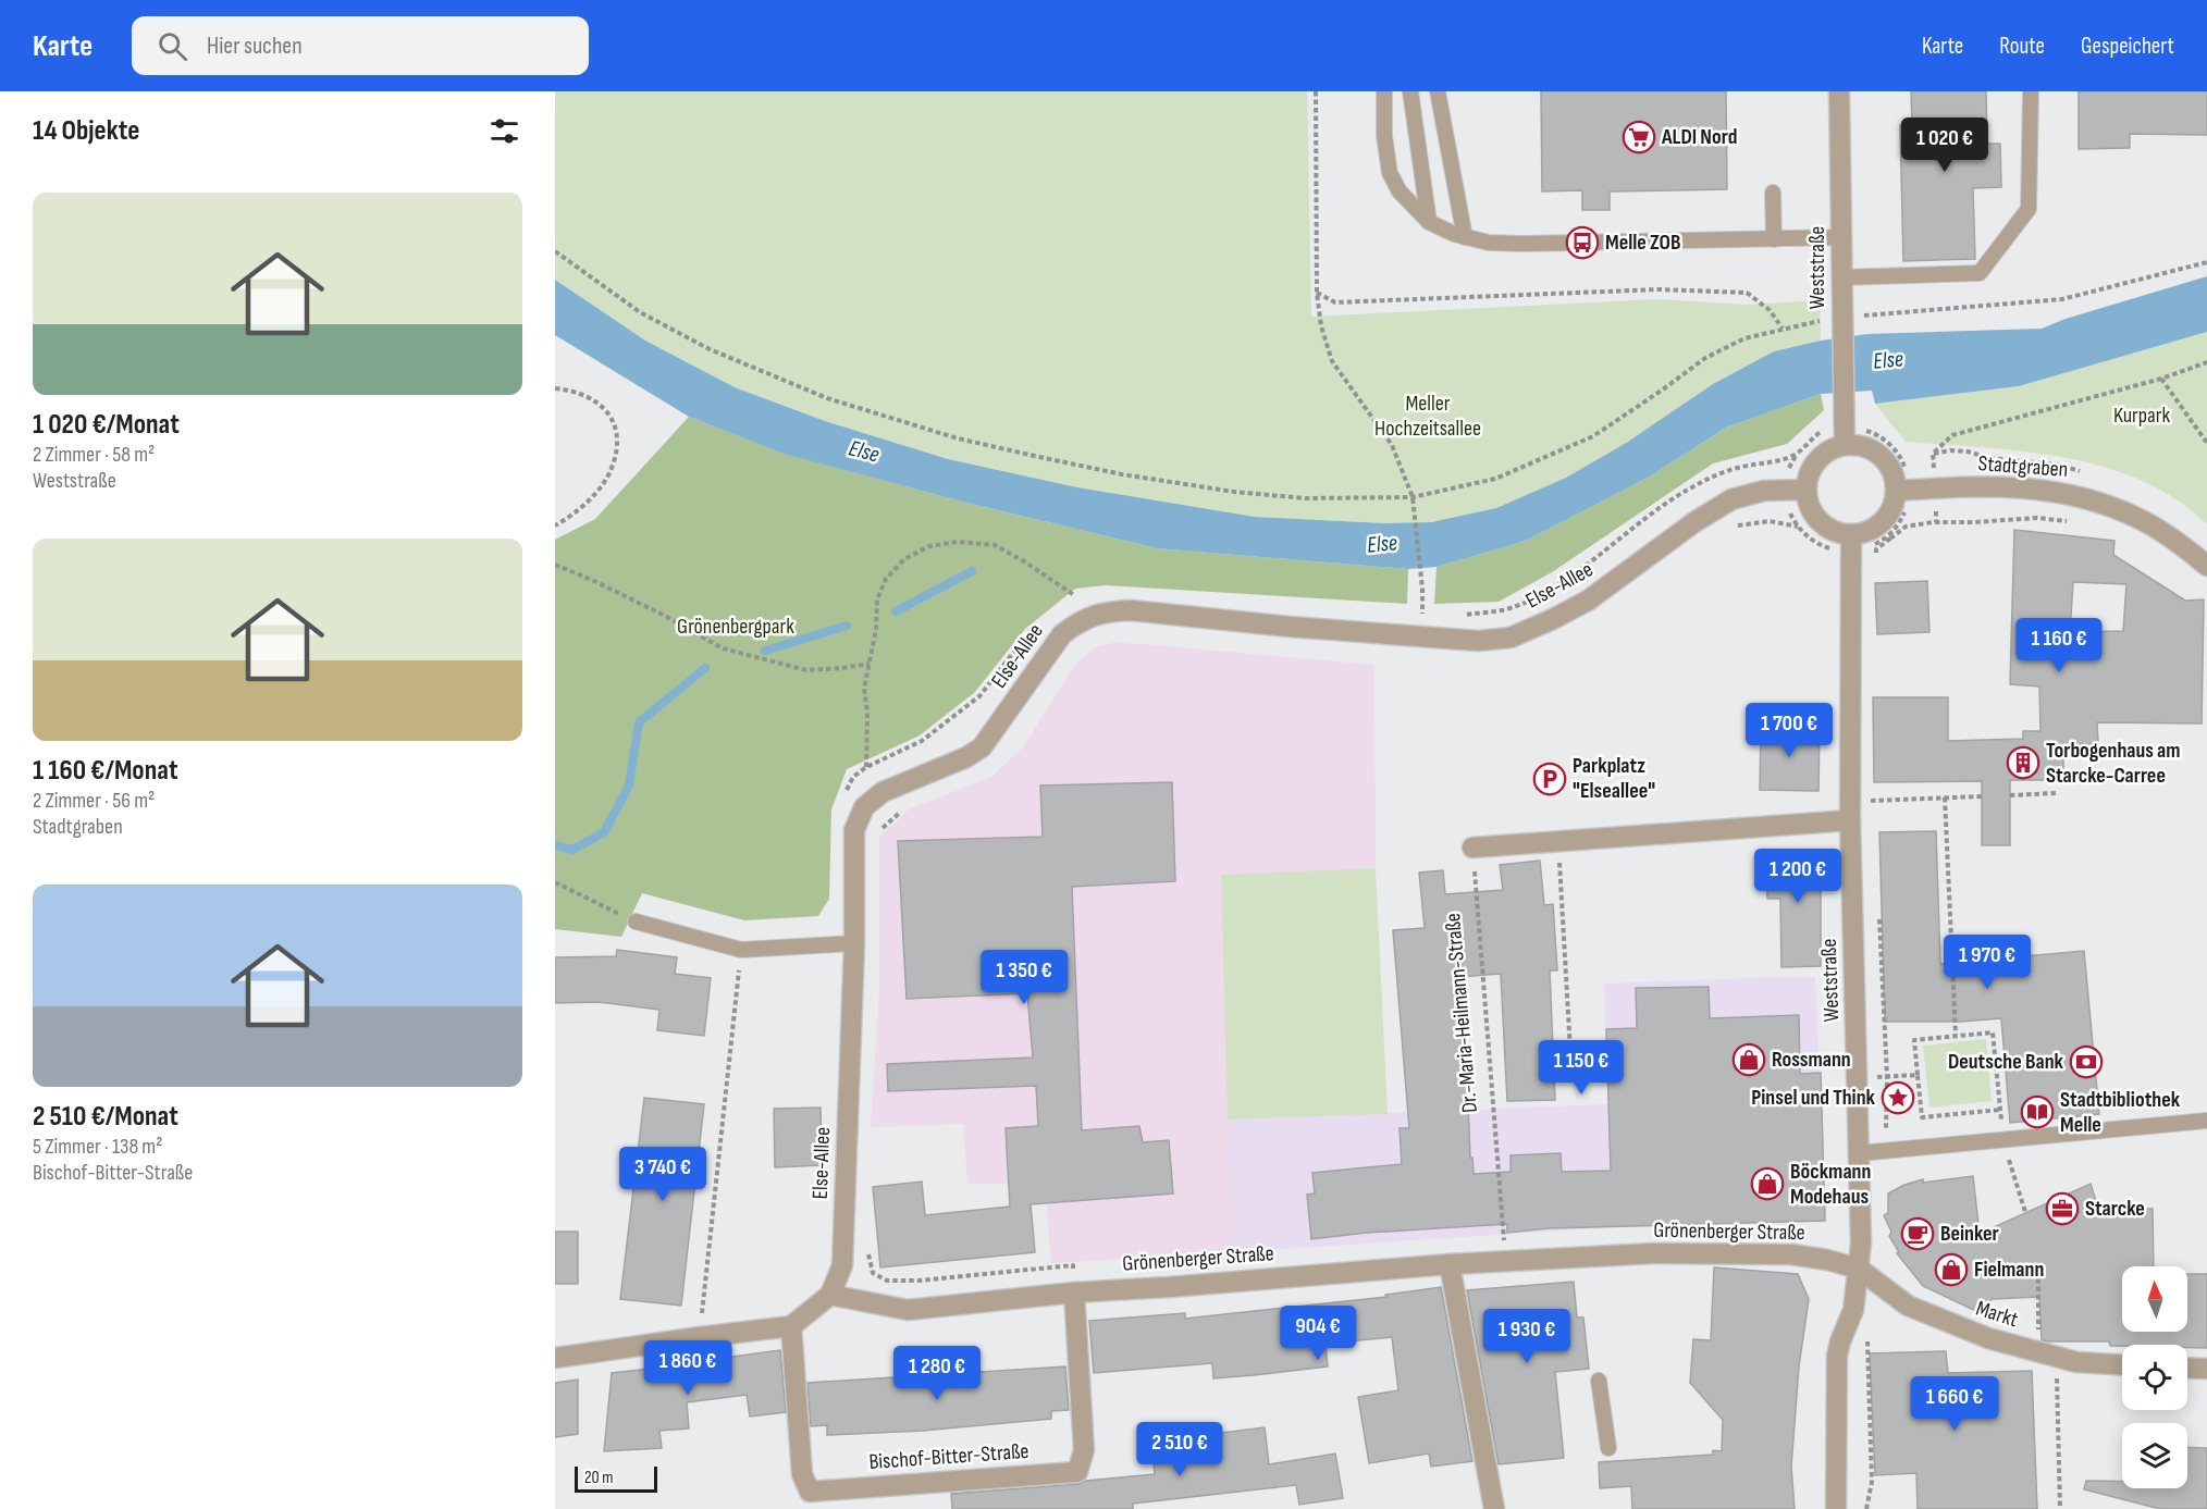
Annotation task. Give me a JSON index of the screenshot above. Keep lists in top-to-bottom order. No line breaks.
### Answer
{"streets":{"street":["Weststraße","Stadtgraben","Else-Allee","Grönenberger Straße","Markt","Bischof-Bitter-Straße"],"path":["Dr.-Maria-Heilmann-Straße"]},"crossings":[["Weststraße","Stadtgraben"],["Weststraße","Else-Allee"],["Weststraße","Grönenberger Straße"],["Weststraße","Markt"],["Stadtgraben","Else-Allee"],["Else-Allee","Grönenberger Straße"],["Dr.-Maria-Heilmann-Straße","Grönenberger Straße"],["Grönenberger Straße","Markt"],["Grönenberger Straße","Bischof-Bitter-Straße"]],"water":["Else"],"parks":["Meller Hochzeitsallee","Kurpark","Grönenbergpark"],"places":{"supermarket":["ALDI Nord"],"bus stop":["Melle ZOB"],"building":["Torbogenhaus am Starcke-Carree"],"parking":["Parkplatz \"Elseallee\""],"shop":["Rossmann","Böckmann Modehaus","Fielmann"],"bank":["Deutsche Bank"],"place":["Pinsel und Think"],"library":["Stadtbibliothek Melle"],"office":["Starcke"],"cafe":["Beinker"]},"scale_bar":"20 m","north":"top","page":{"header":"Karte","search":"Hier suchen","nav":["Karte","Route","Gespeichert"],"heading":"14 Objekte","price":["1 020 €","1 160 €","1 700 €","1 200 €","1 970 €","1 350 €","1 150 €","3 740 €","904 €","1 930 €","1 860 €","1 280 €","1 660 €","2 510 €"],"list":[{"name":"1 020 €/Monat","note":"2 Zimmer · 58 m² · Weststraße"},{"name":"1 160 €/Monat","note":"2 Zimmer · 56 m² · Stadtgraben"},{"name":"2 510 €/Monat","note":"5 Zimmer · 138 m² · Bischof-Bitter-Straße"}],"scale":"20 m"}}
